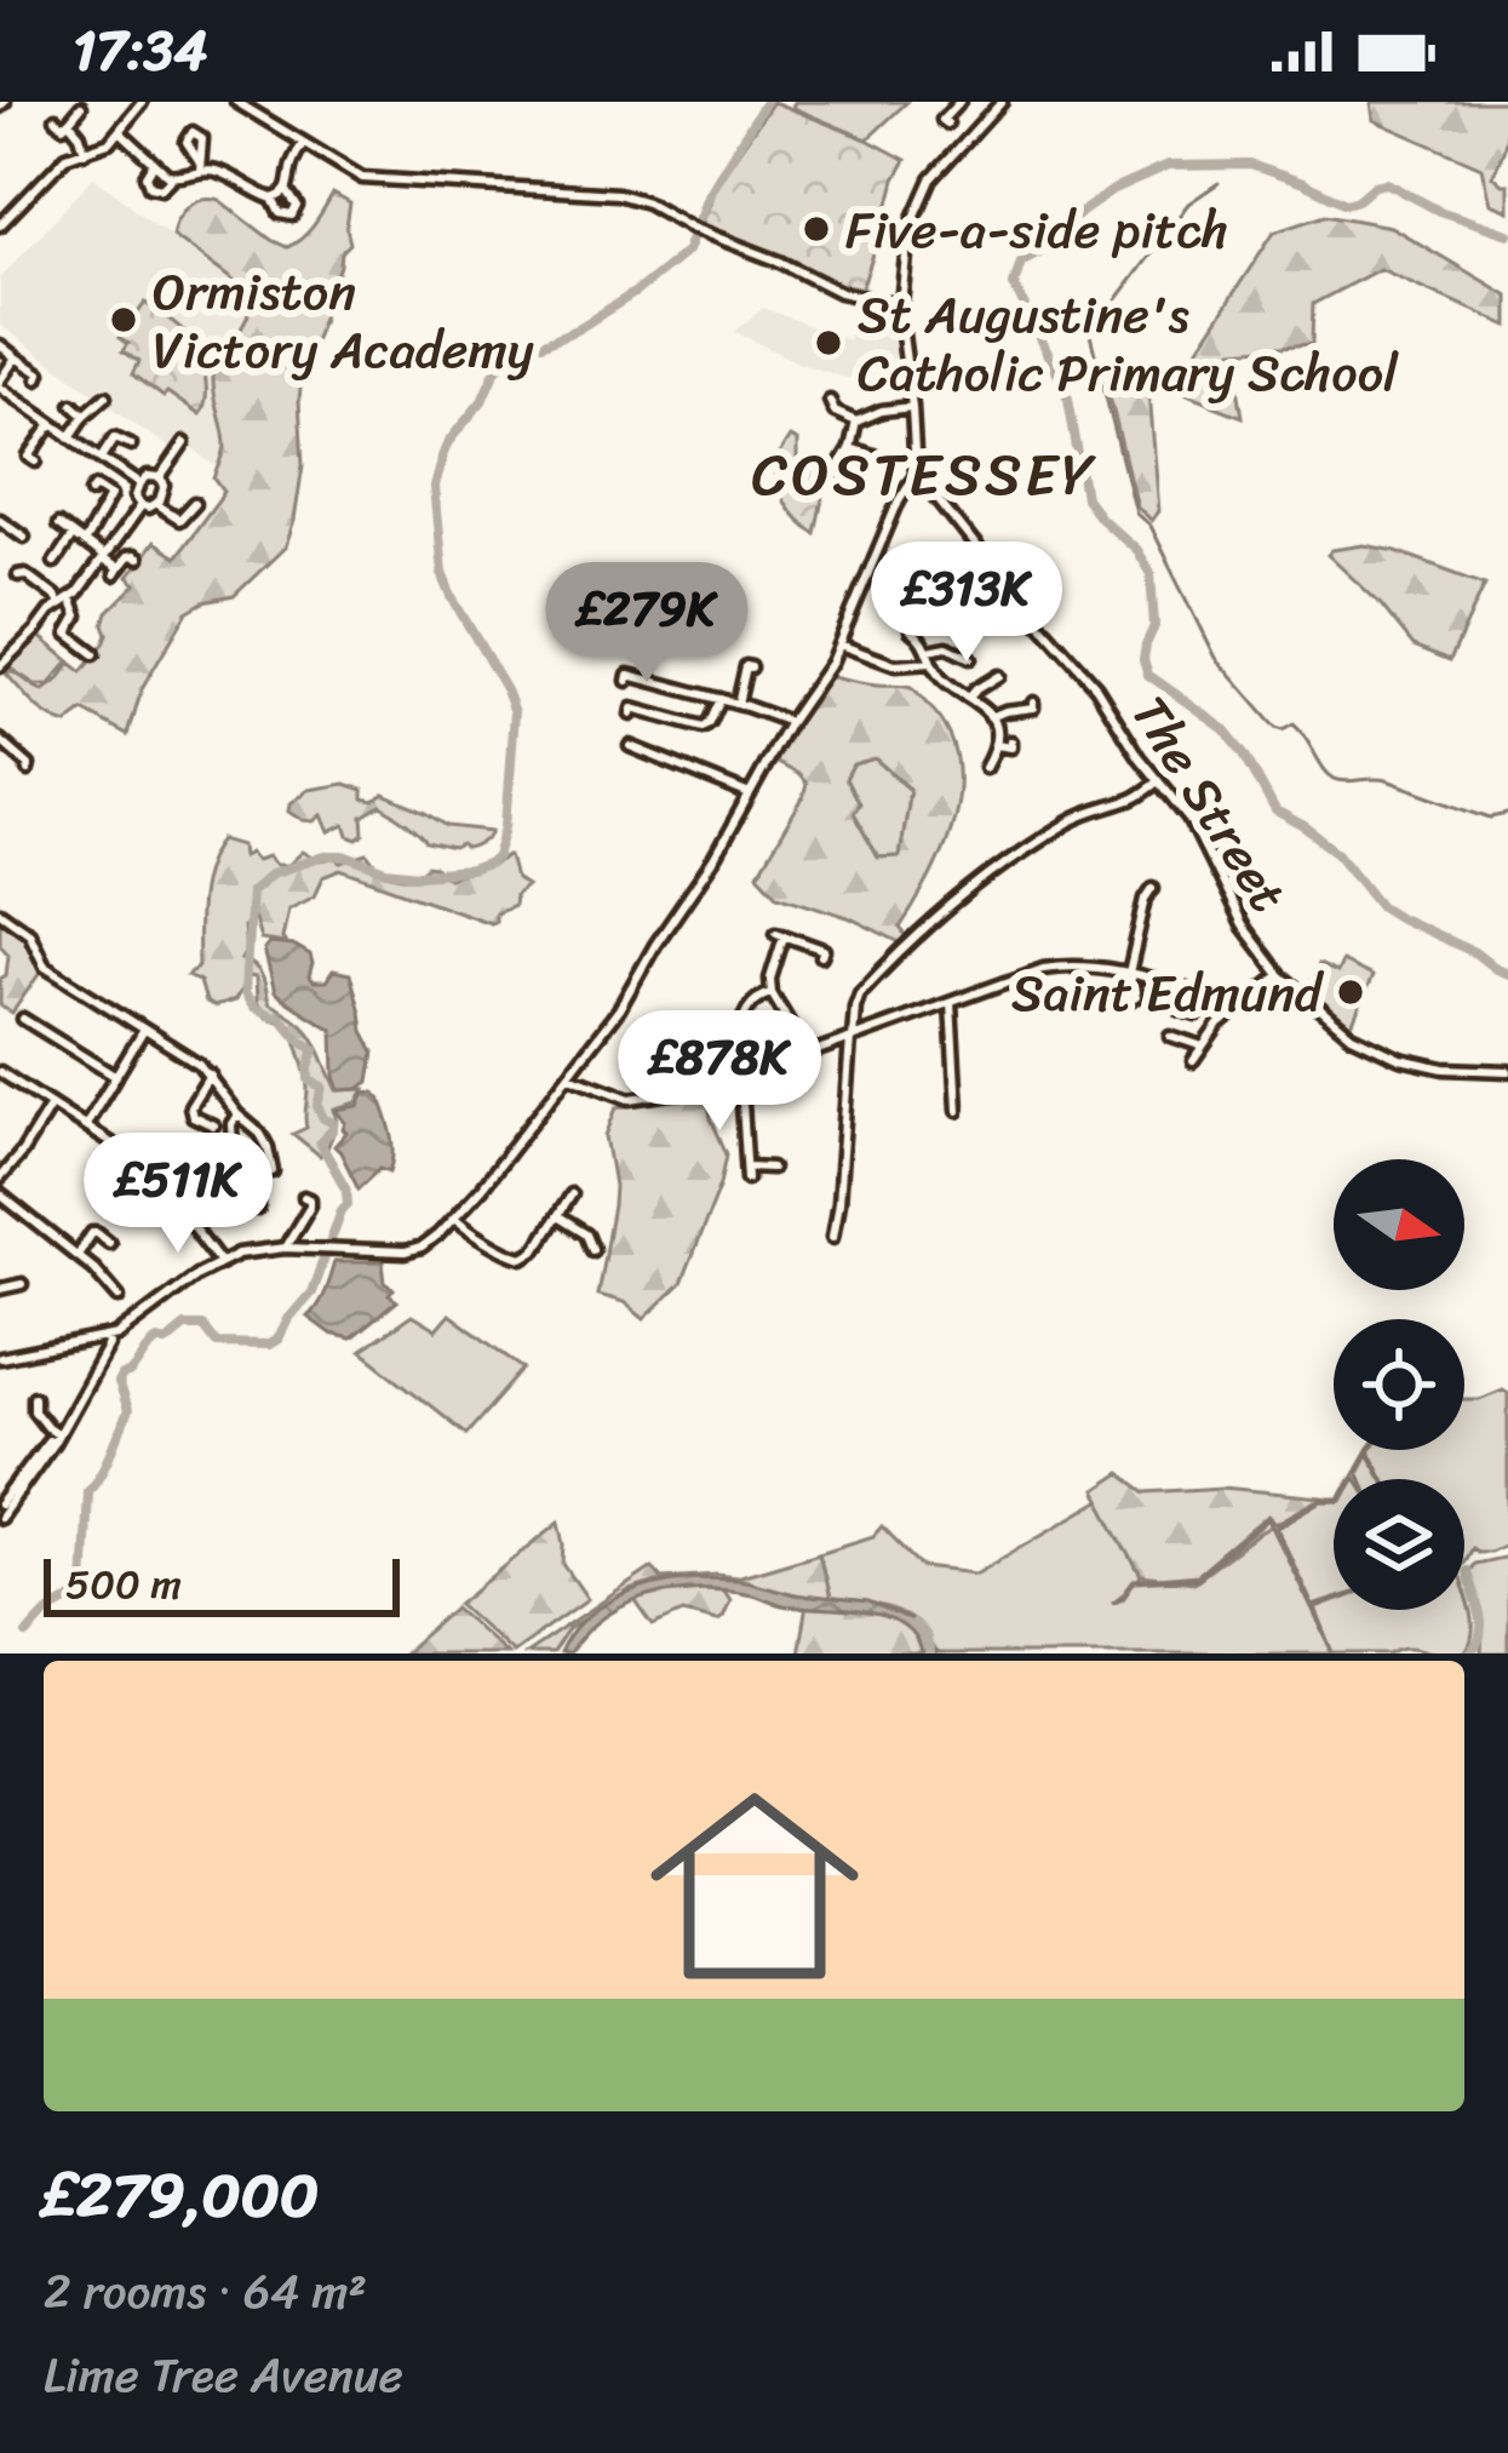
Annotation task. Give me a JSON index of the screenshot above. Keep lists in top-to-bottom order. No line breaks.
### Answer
{"streets":{"street":["The Street"]},"districts":["COSTESSEY"],"places":["Five-a-side pitch","Ormiston Victory Academy","St Augustine's Catholic Primary School","Saint Edmund"],"scale_bar":"500 m","north":"right","page":{"status":"17:34","price":["£313K","£279K","£878K","£511K"],"scale":"500 m","list":[{"name":"£279,000","note":"2 rooms · 64 m² · Lime Tree Avenue"}]}}
